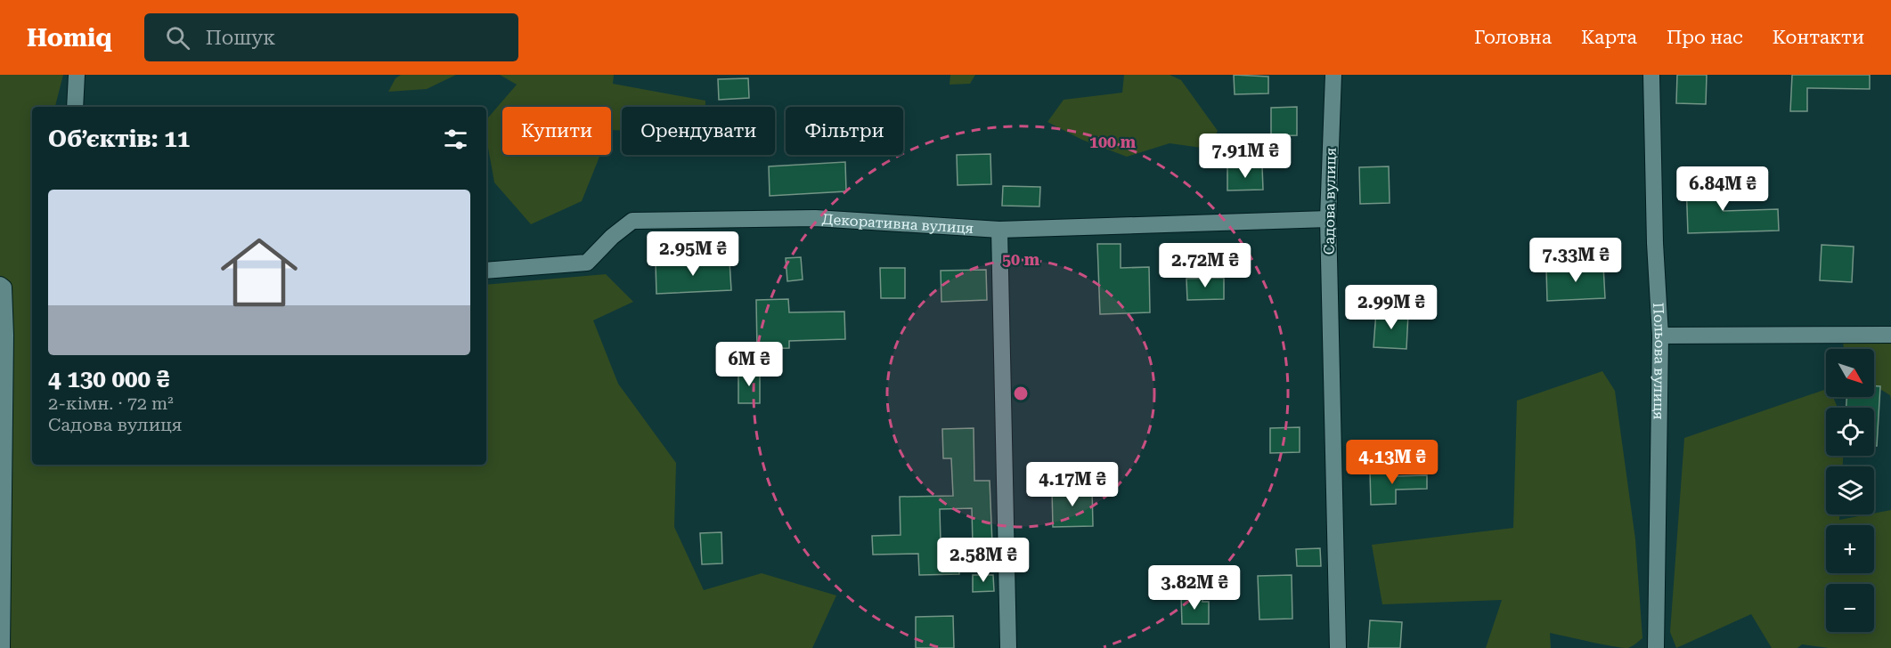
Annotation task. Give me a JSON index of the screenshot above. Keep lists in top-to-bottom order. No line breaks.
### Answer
{"streets":{"street":["Садова вулиця","Декоративна вулиця","Польова вулиця"]},"crossings":[["Садова вулиця","Декоративна вулиця"]],"north":"bottom right","page":{"header":"Homiq","search":"Пошук","nav":["Головна","Карта","Про нас","Контакти"],"chip":["Купити","Орендувати","Фільтри"],"heading":"Об’єктів: 11","price":["7.91M ₴","6.84M ₴","2.95M ₴","7.33M ₴","2.72M ₴","2.99M ₴","6M ₴","4.13M ₴","4.17M ₴","2.58M ₴","3.82M ₴"],"list":[{"name":"4 130 000 ₴","note":"2-кімн. · 72 m² · Садова вулиця"}],"map_buttons":["+","−"]},"rings":["100 m","50 m"]}
